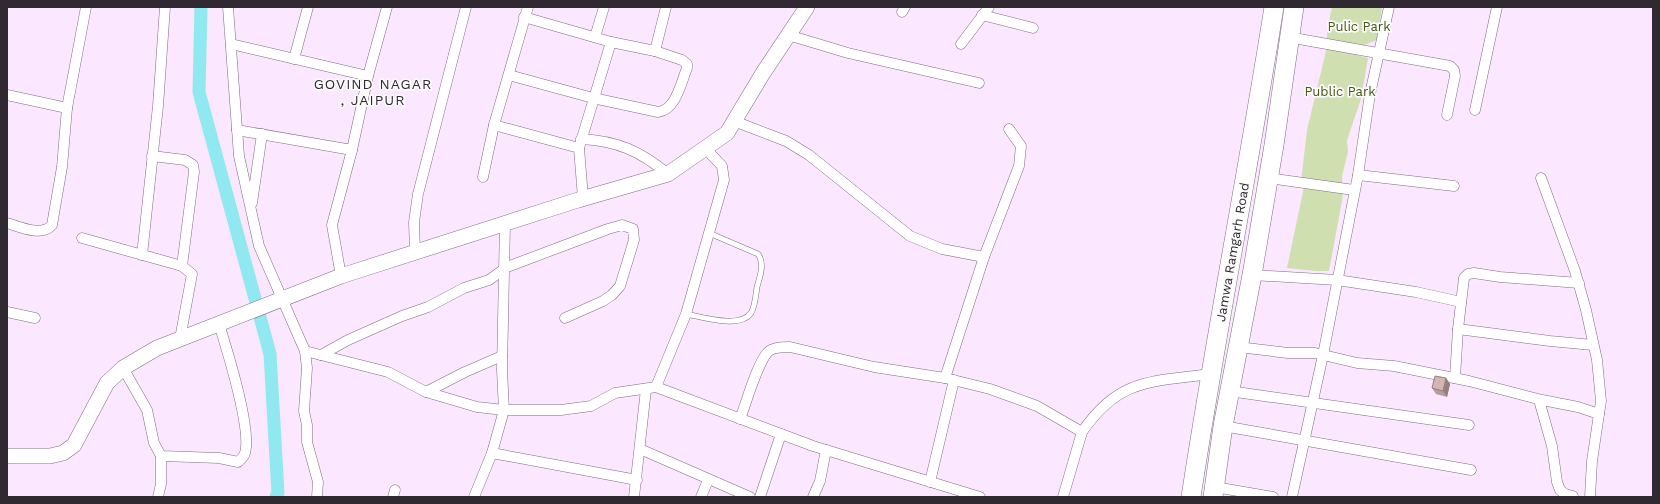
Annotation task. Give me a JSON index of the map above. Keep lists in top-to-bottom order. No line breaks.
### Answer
{"streets":{"highway":["Jamwa Ramgarh Road"]},"districts":["GOVIND NAGAR , JAIPUR"],"parks":["Pulic Park","Public Park"]}
